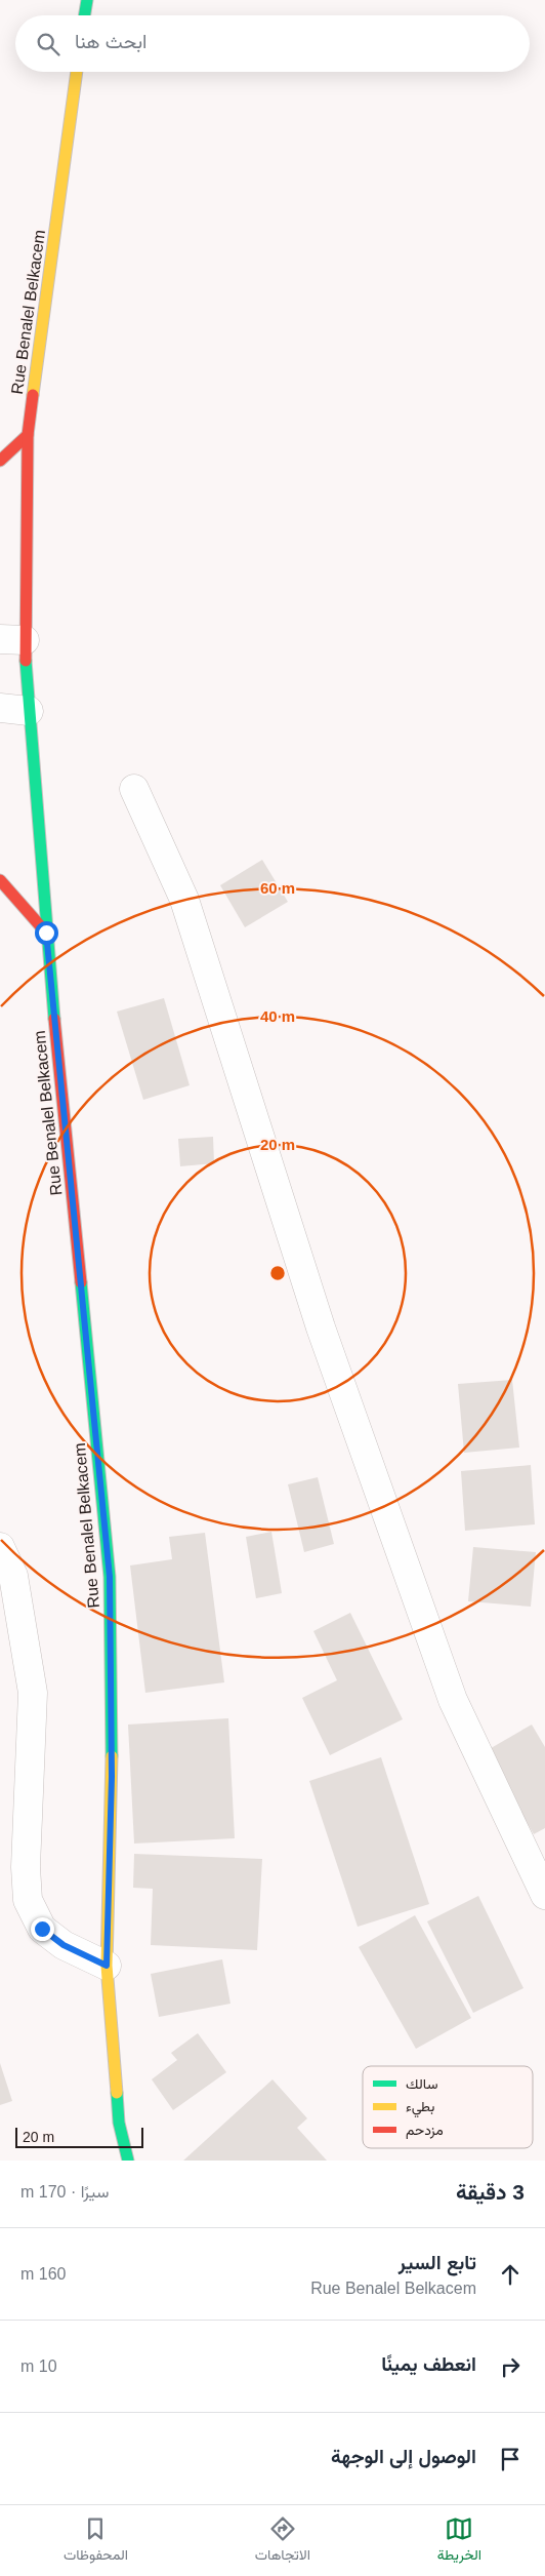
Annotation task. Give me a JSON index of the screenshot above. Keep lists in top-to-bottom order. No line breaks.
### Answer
{"streets":{"street":["Rue Benalel Belkacem"]},"legend":["سالك","بطيء","مزدحم"],"scale_bar":"20 m","page":{"search":"ابحث هنا","scale":"20 m","heading":["3 دقيقة","سيرًا · 170 m"],"list":[["تابع السير","Rue Benalel Belkacem","160 m"],["انعطف يمينًا","10 m"],"الوصول إلى الوجهة"],"nav":["الخريطة","الاتجاهات","المحفوظات"]},"rings":["60 m","40 m","20 m"]}
